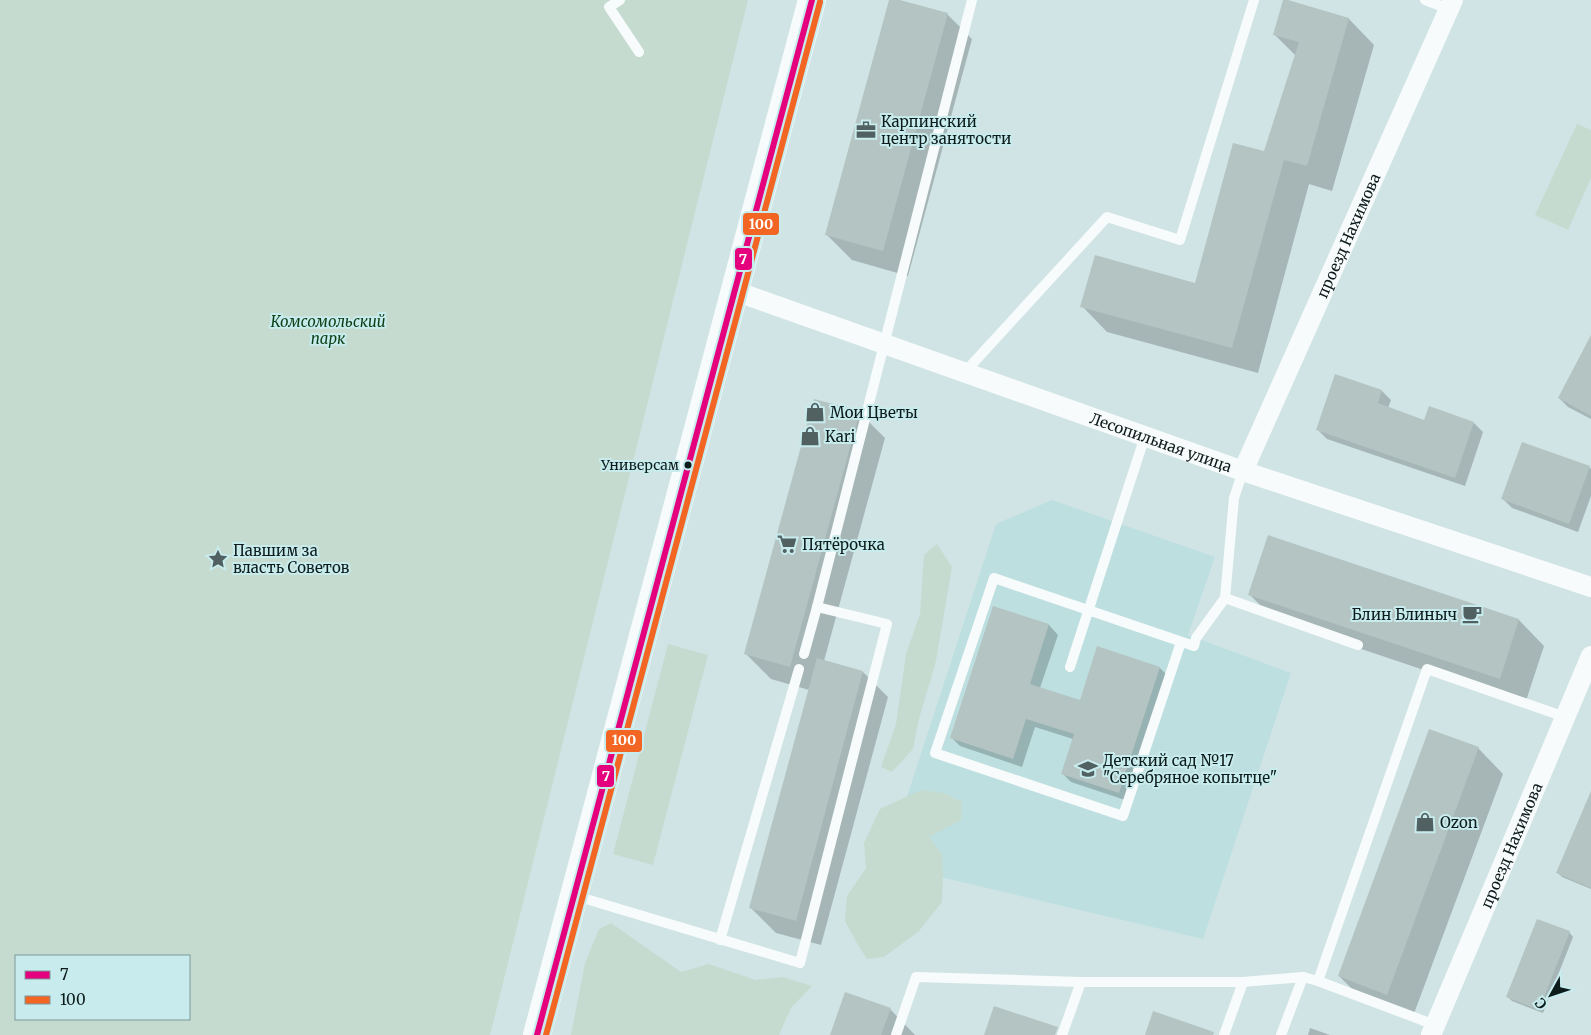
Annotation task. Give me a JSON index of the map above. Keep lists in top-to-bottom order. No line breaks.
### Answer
{"streets":{"street":["проезд Нахимова","Лесопильная улица"]},"crossings":[["проезд Нахимова","Лесопильная улица"]],"parks":["Комсомольский парк"],"places":{"office":["Карпинский центр занятости"],"shop":["Мои Цветы","Kari","Ozon"],"other":["Универсам"],"supermarket":["Пятёрочка"],"place":["Павшим за власть Советов"],"cafe":["Блин Блиныч"],"school or university":["Детский сад №17 \"Серебряное копытце\""]},"lines":["transit line 7","transit line 100"],"legend":["7","100"],"north":"bottom left"}
